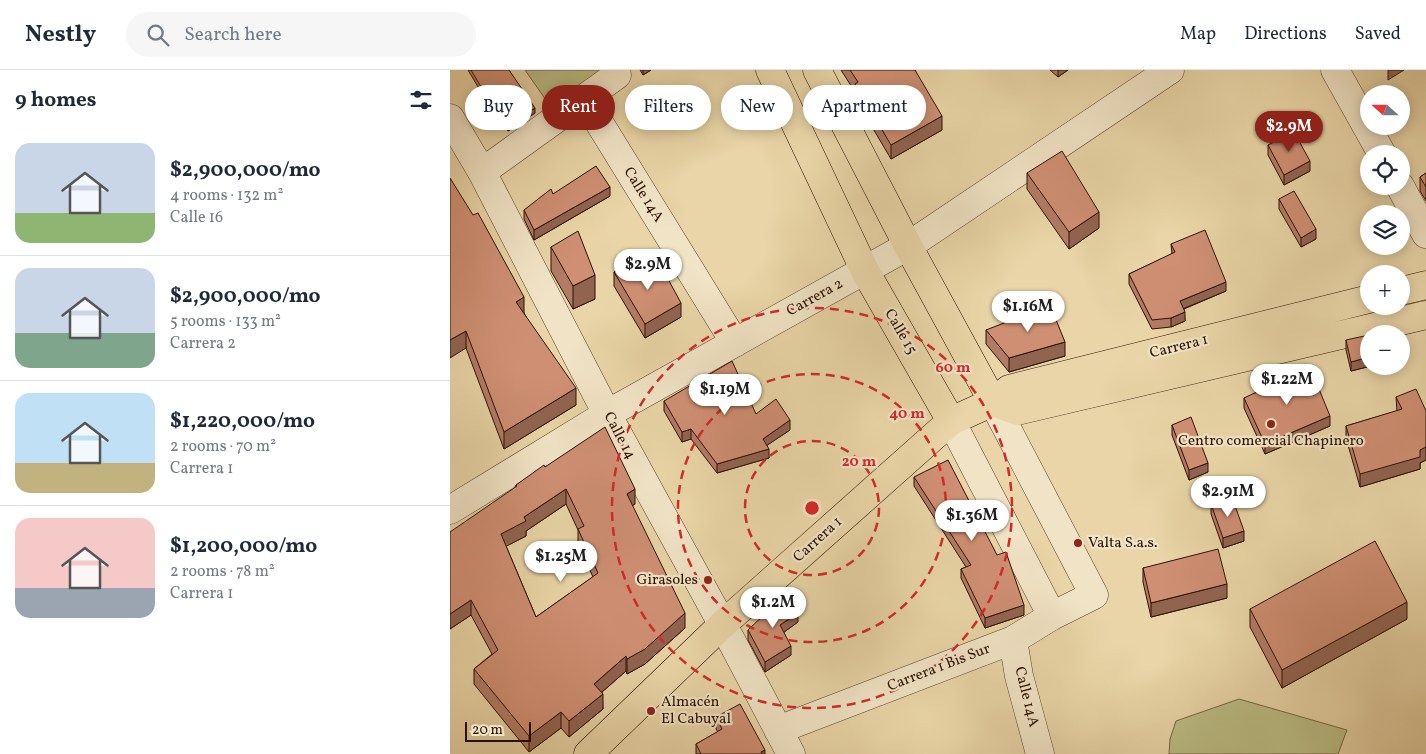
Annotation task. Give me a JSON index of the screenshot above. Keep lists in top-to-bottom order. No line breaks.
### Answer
{"streets":{"main road":["Calle 15","Carrera 1"],"street":["Calle 14A","Carrera 2","Calle 14","Carrera 1 Bis Sur"]},"crossings":[["Calle 14A","Carrera 2"],["Calle 14A","Carrera 1 Bis Sur"],["Carrera 2","Calle 15"],["Carrera 2","Calle 14"],["Calle 15","Carrera 1"],["Calle 15","Carrera 1 Bis Sur"],["Carrera 1","Calle 14"],["Carrera 1","Carrera 1 Bis Sur"],["Calle 14","Carrera 1 Bis Sur"]],"places":["Centro comercial Chapinero","Valta S.a.s.","Girasoles","Almacén El Cabuyal"],"scale_bar":"20 m","north":"left","page":{"header":"Nestly","search":"Search here","nav":["Map","Directions","Saved"],"heading":"9 homes","map_buttons":["+","−"],"chip":["Buy","Rent","Filters","New","Apartment"],"price":["$2.9M","$2.9M","$1.16M","$1.22M","$1.19M","$2.91M","$1.36M","$1.25M","$1.2M"],"list":[{"name":"$2,900,000/mo","note":"4 rooms · 132 m² · Calle 16"},{"name":"$2,900,000/mo","note":"5 rooms · 133 m² · Carrera 2"},{"name":"$1,220,000/mo","note":"2 rooms · 70 m² · Carrera 1"},{"name":"$1,200,000/mo","note":"2 rooms · 78 m² · Carrera 1"}],"scale":"20 m"},"rings":["60 m","40 m","20 m"]}
